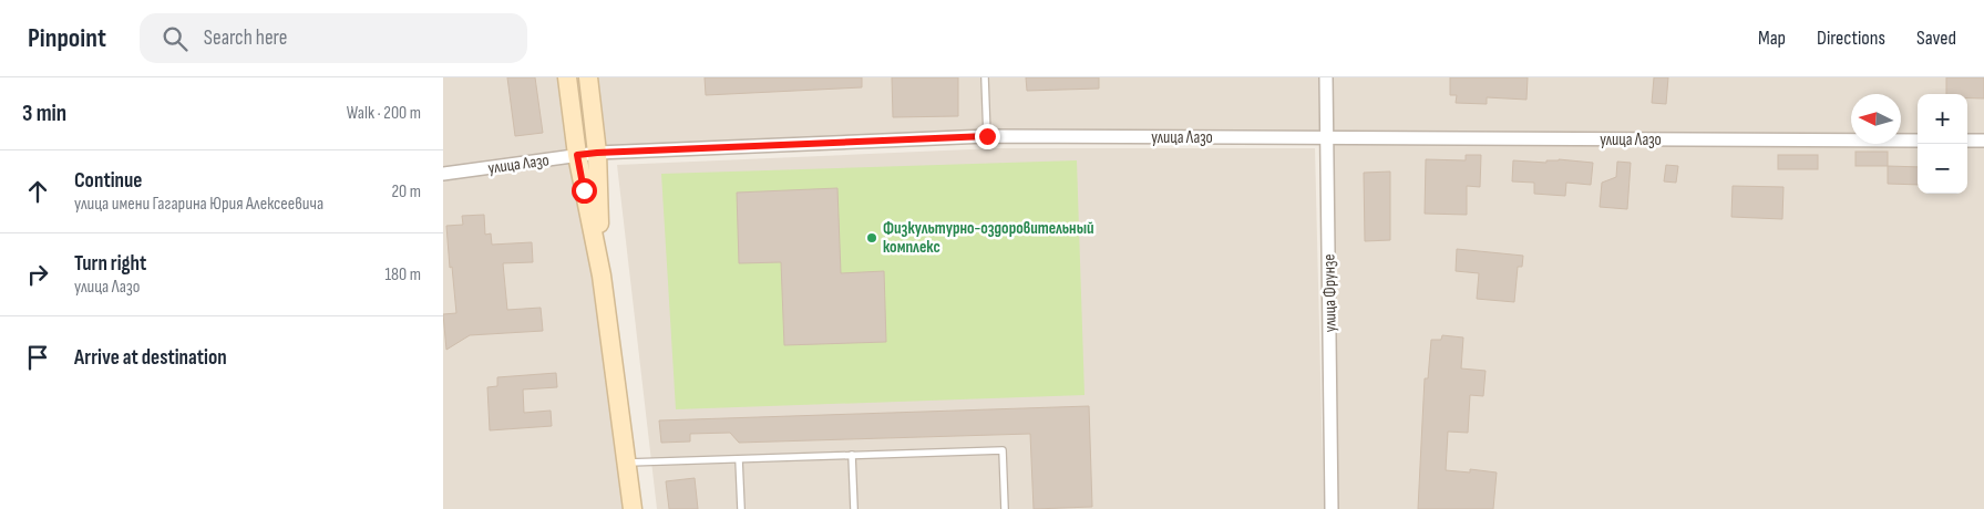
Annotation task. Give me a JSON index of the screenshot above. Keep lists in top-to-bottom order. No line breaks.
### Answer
{"streets":{"street":["улица Лазо","улица Фрунзе"]},"crossings":[["улица Лазо","улица Фрунзе"]],"places":["Физкультурно-оздоровительный комплекс"],"north":"left","page":{"header":"Pinpoint","search":"Search here","nav":["Map","Directions","Saved"],"heading":["3 min","Walk · 200 m"],"map_buttons":["+","−"],"list":[["Continue","улица имени Гагарина Юрия Алексеевича","20 m"],["Turn right","улица Лазо","180 m"],"Arrive at destination"]}}
